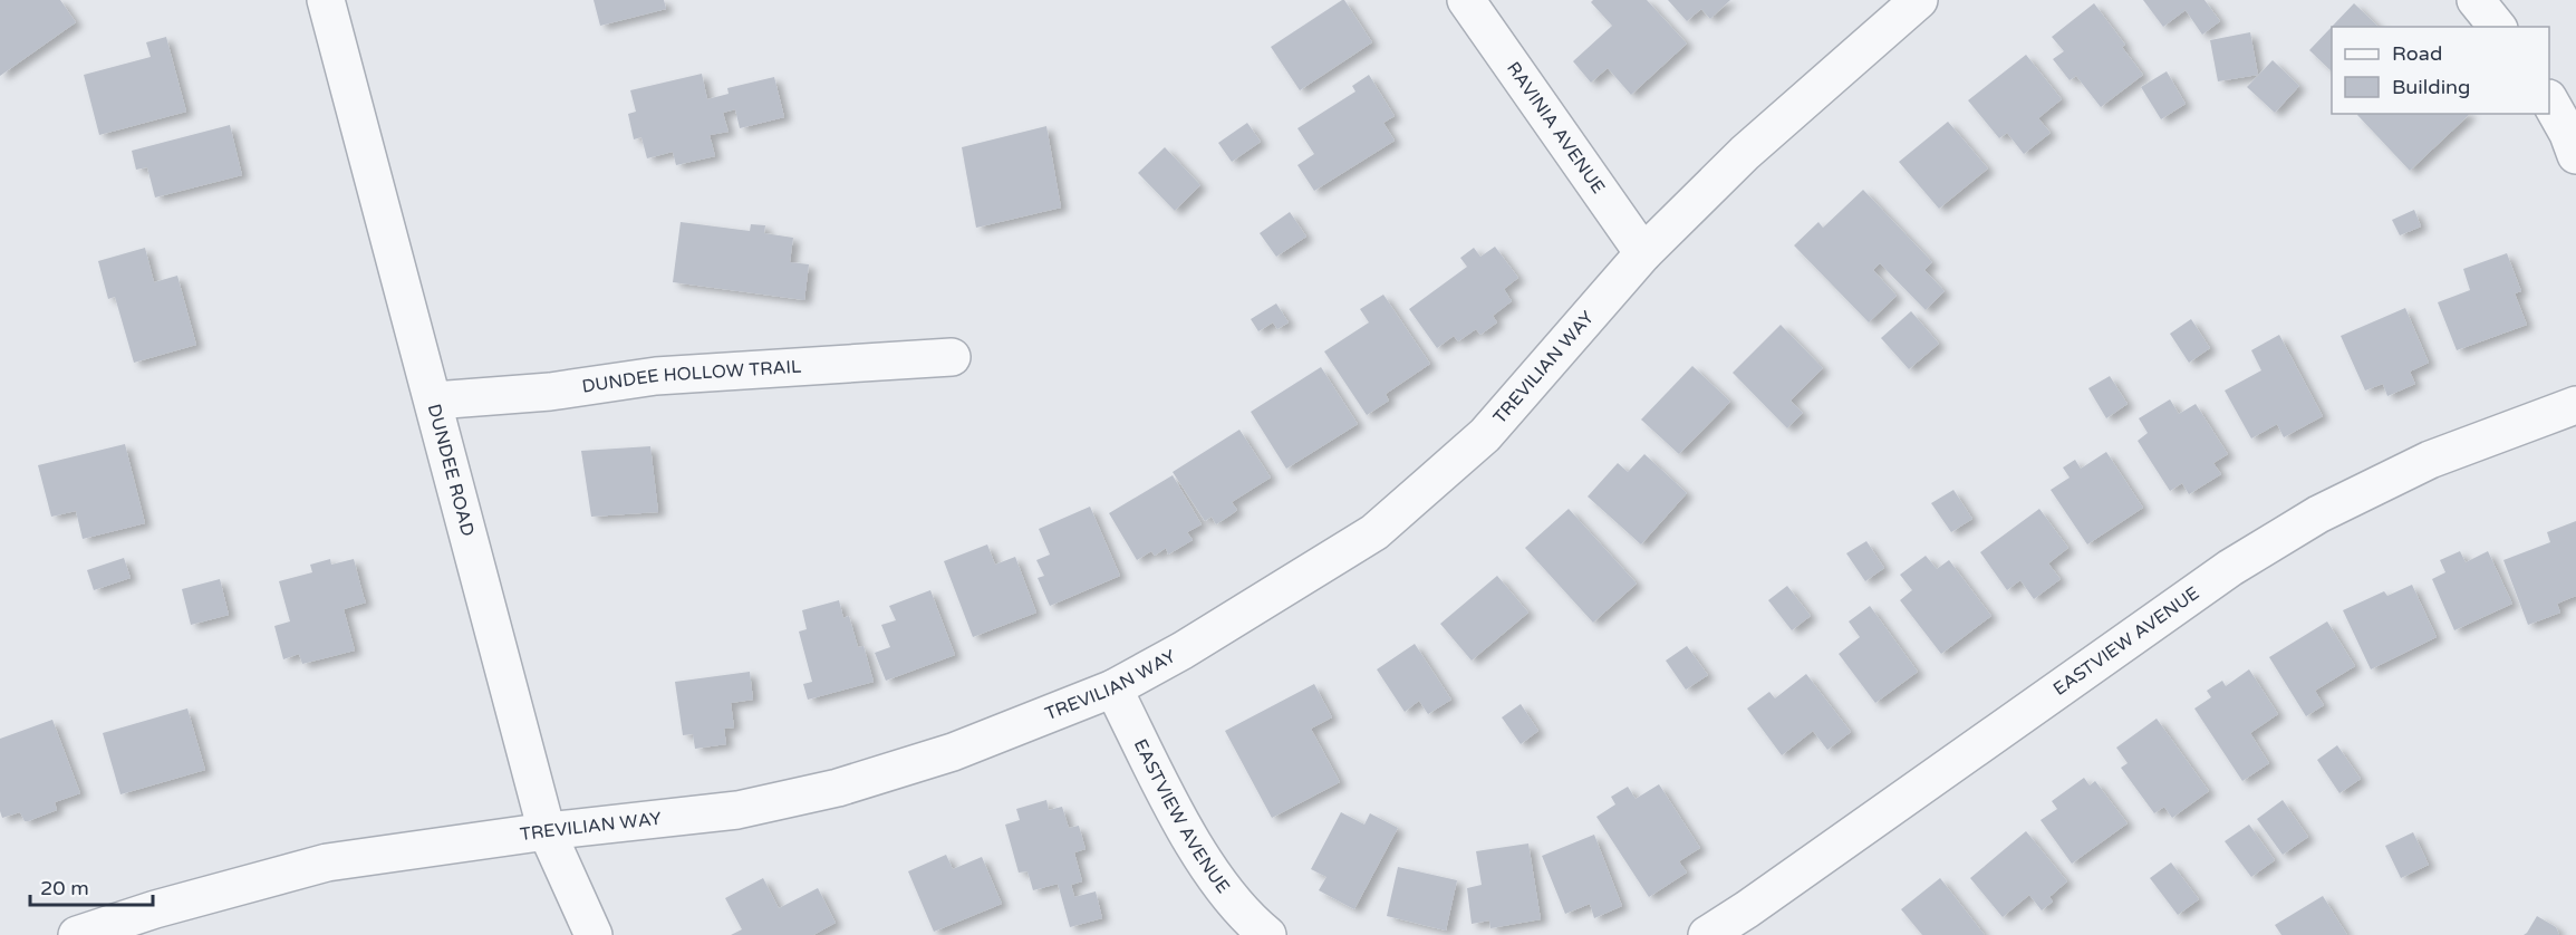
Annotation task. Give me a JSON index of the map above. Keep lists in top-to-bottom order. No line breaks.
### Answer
{"streets":{"street":["RAVINIA AVENUE","TREVILIAN WAY","DUNDEE HOLLOW TRAIL","DUNDEE ROAD","EASTVIEW AVENUE"]},"crossings":[["RAVINIA AVENUE","TREVILIAN WAY"],["TREVILIAN WAY","DUNDEE ROAD"],["TREVILIAN WAY","EASTVIEW AVENUE"],["DUNDEE HOLLOW TRAIL","DUNDEE ROAD"]],"legend":["Road","Building"],"scale_bar":"20 m"}
